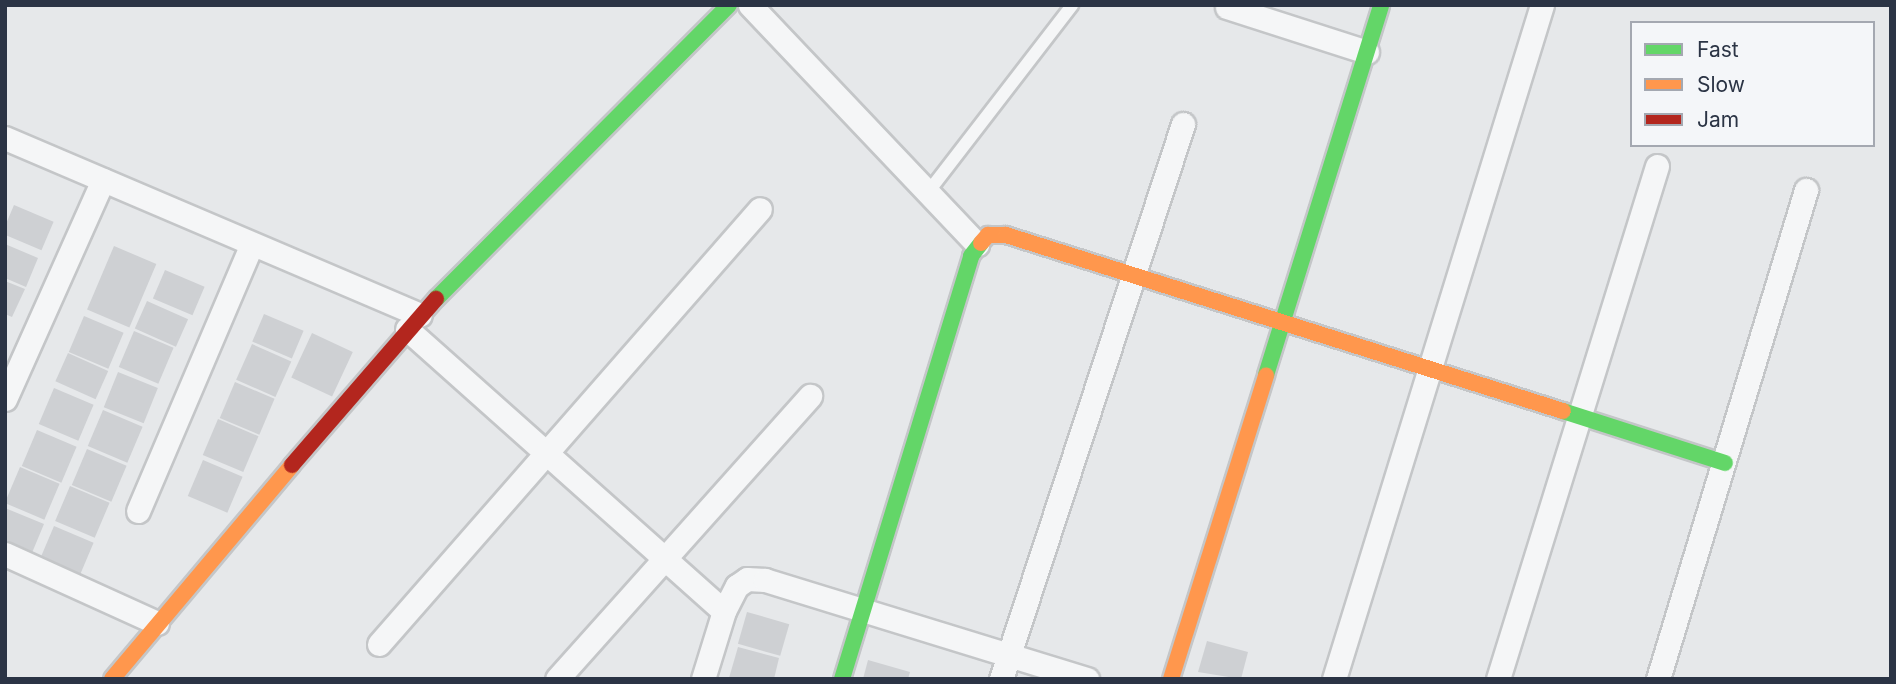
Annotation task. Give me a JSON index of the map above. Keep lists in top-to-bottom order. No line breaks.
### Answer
{"legend":["Fast","Slow","Jam"]}
